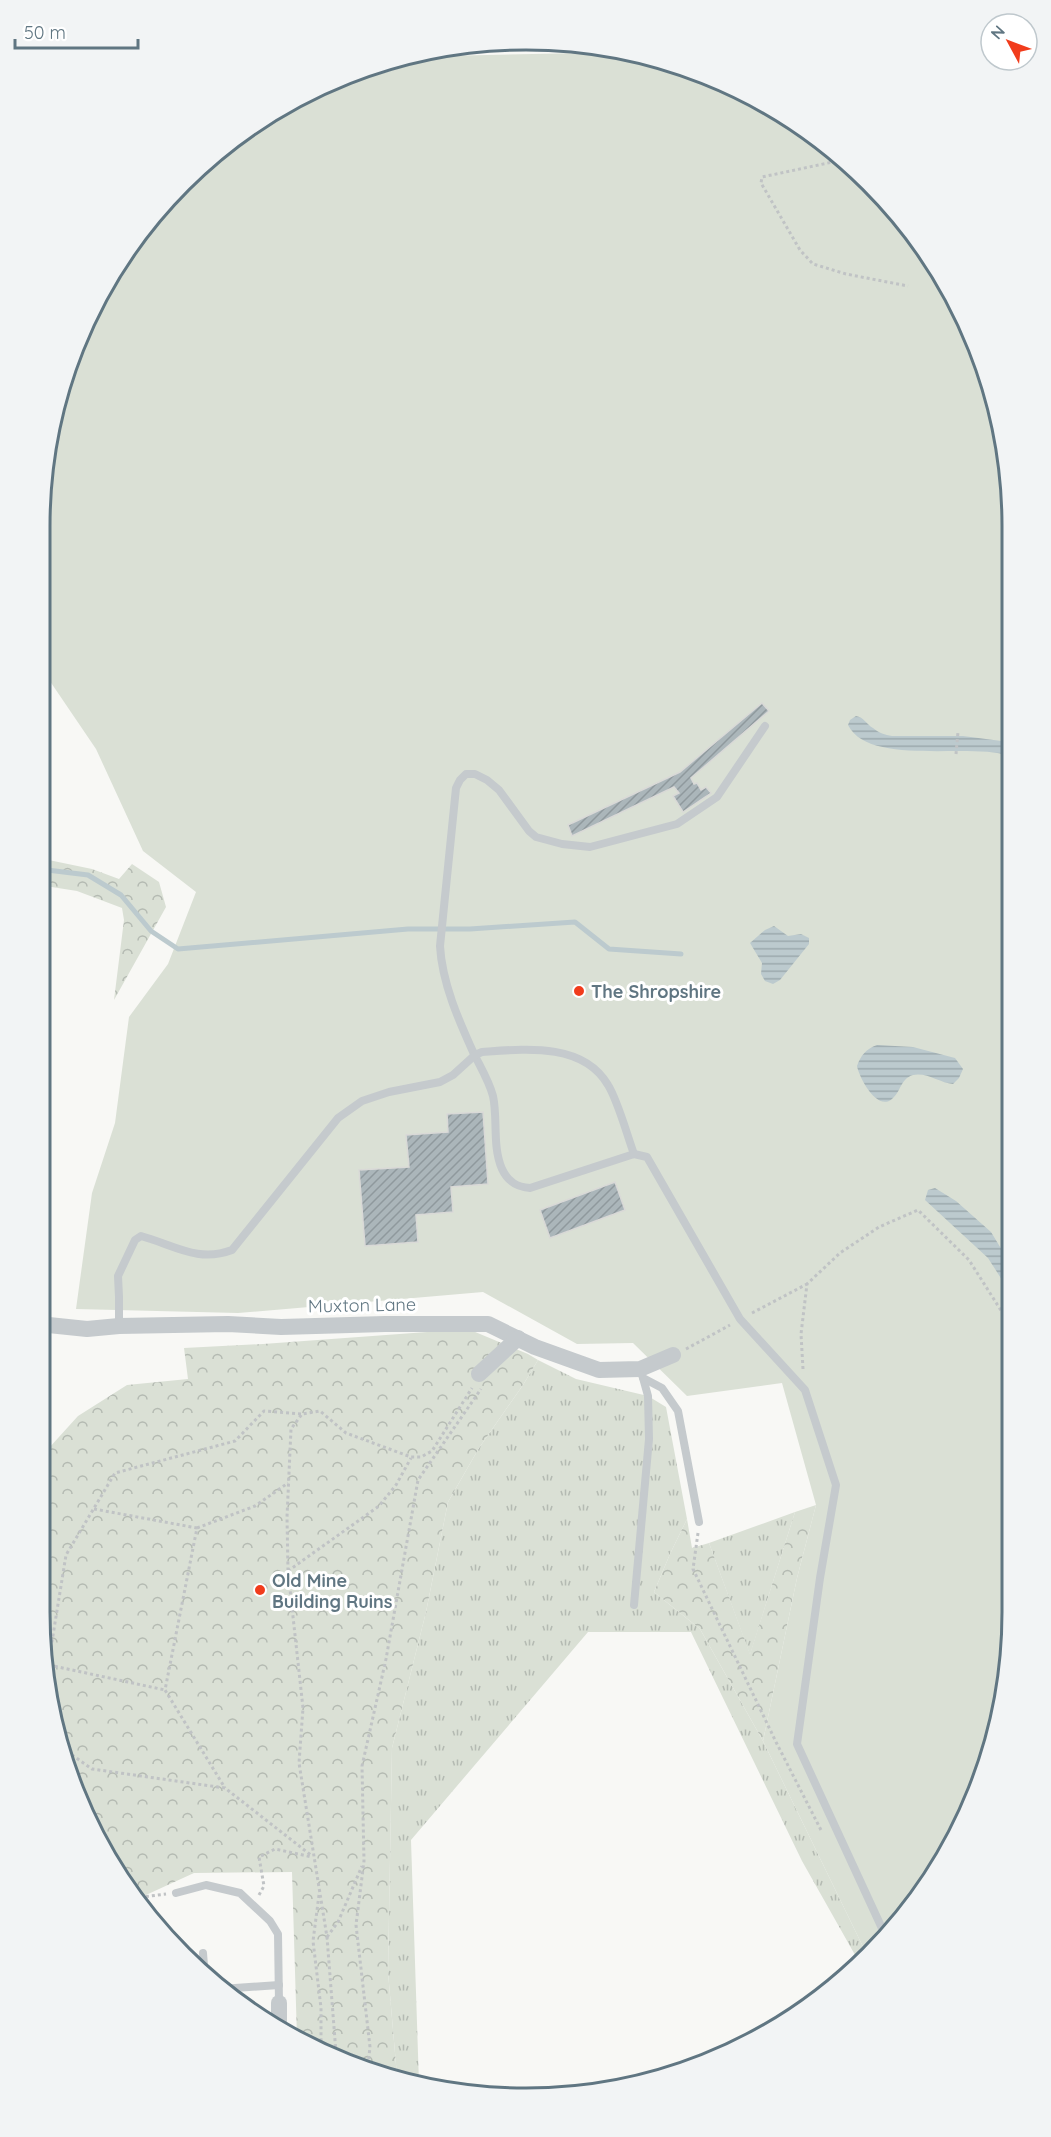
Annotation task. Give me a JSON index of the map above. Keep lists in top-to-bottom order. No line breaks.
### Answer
{"streets":{"street":["Muxton Lane"]},"places":["The Shropshire","Old Mine Building Ruins"],"scale_bar":"50 m","north":"top left"}
